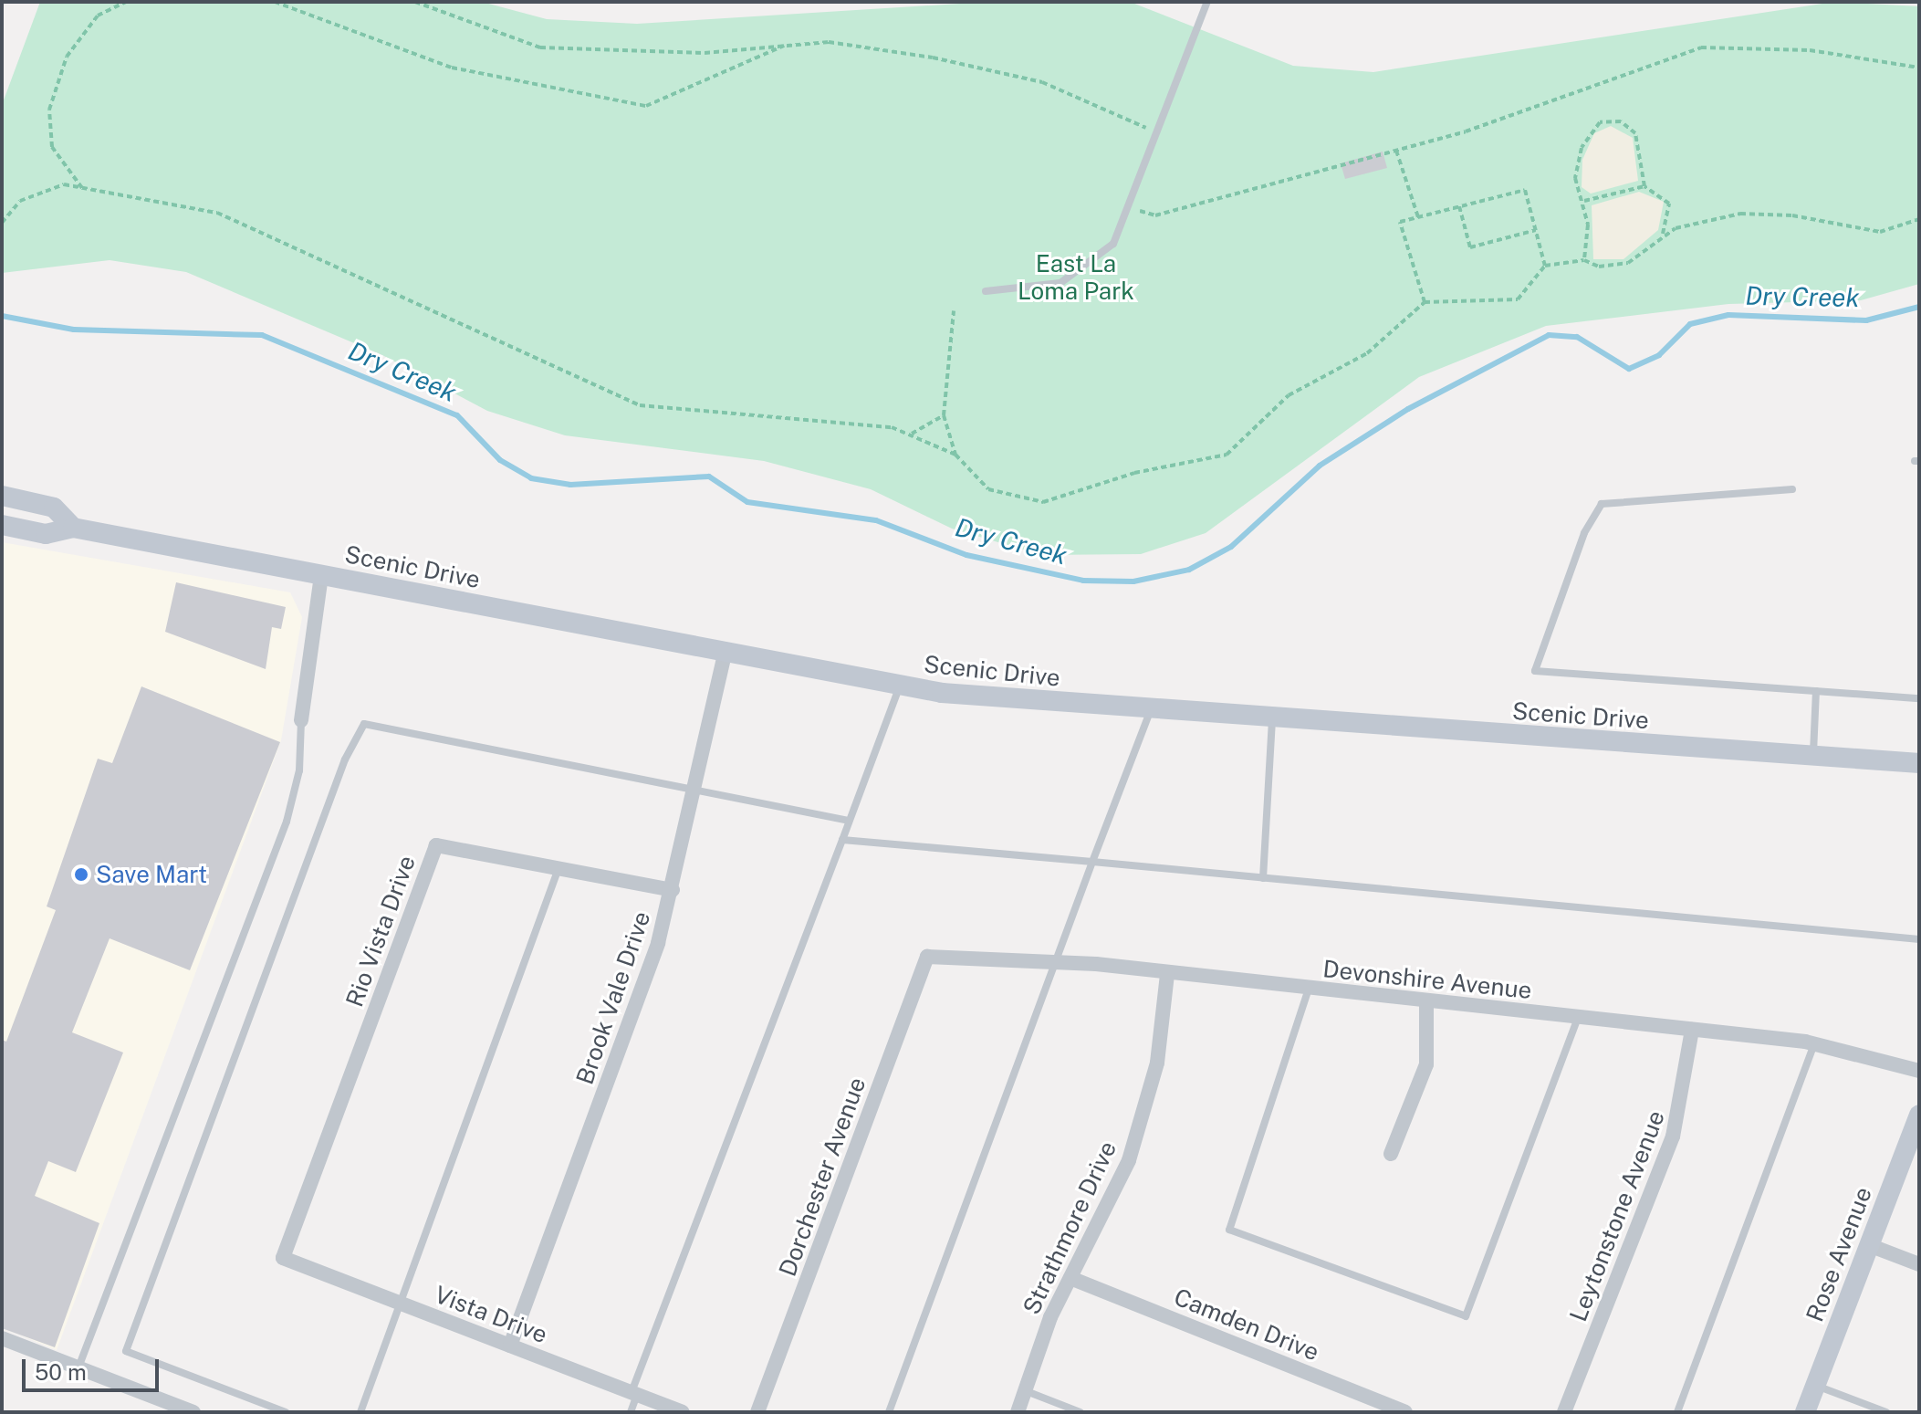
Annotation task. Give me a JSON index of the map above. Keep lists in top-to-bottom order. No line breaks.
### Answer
{"streets":{"main road":["Scenic Drive","Rose Avenue"],"street":["Rio Vista Drive","Devonshire Avenue","Brook Vale Drive","Dorchester Avenue","Leytonstone Avenue","Strathmore Drive","Vista Drive","Camden Drive"]},"crossings":[["Scenic Drive","Brook Vale Drive"],["Rio Vista Drive","Brook Vale Drive"],["Rio Vista Drive","Vista Drive"],["Devonshire Avenue","Dorchester Avenue"],["Devonshire Avenue","Leytonstone Avenue"],["Devonshire Avenue","Strathmore Drive"],["Brook Vale Drive","Vista Drive"],["Strathmore Drive","Camden Drive"]],"water":["Dry Creek"],"parks":["East La Loma Park"],"places":["Save Mart"],"scale_bar":"50 m"}
